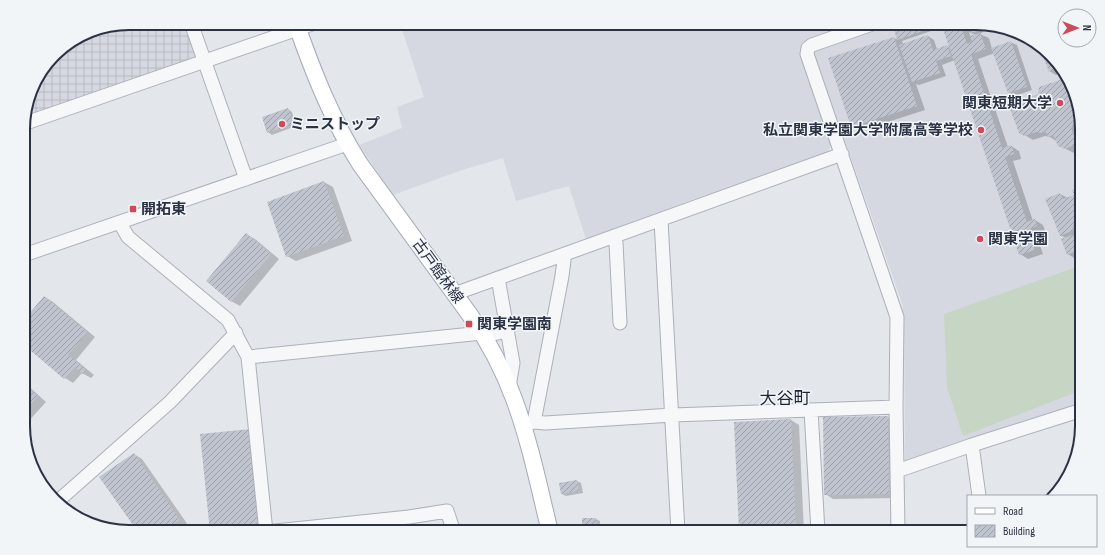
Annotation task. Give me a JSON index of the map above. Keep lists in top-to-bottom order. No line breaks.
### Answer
{"streets":{"main road":["古戸館林線"]},"districts":["大谷町"],"places":{"other":["関東短期大学","ミニストップ","私立関東学園大学附属高等学校","関東学園"],"transit":["開拓東","関東学園南"]},"legend":["Road","Building"],"north":"right"}
